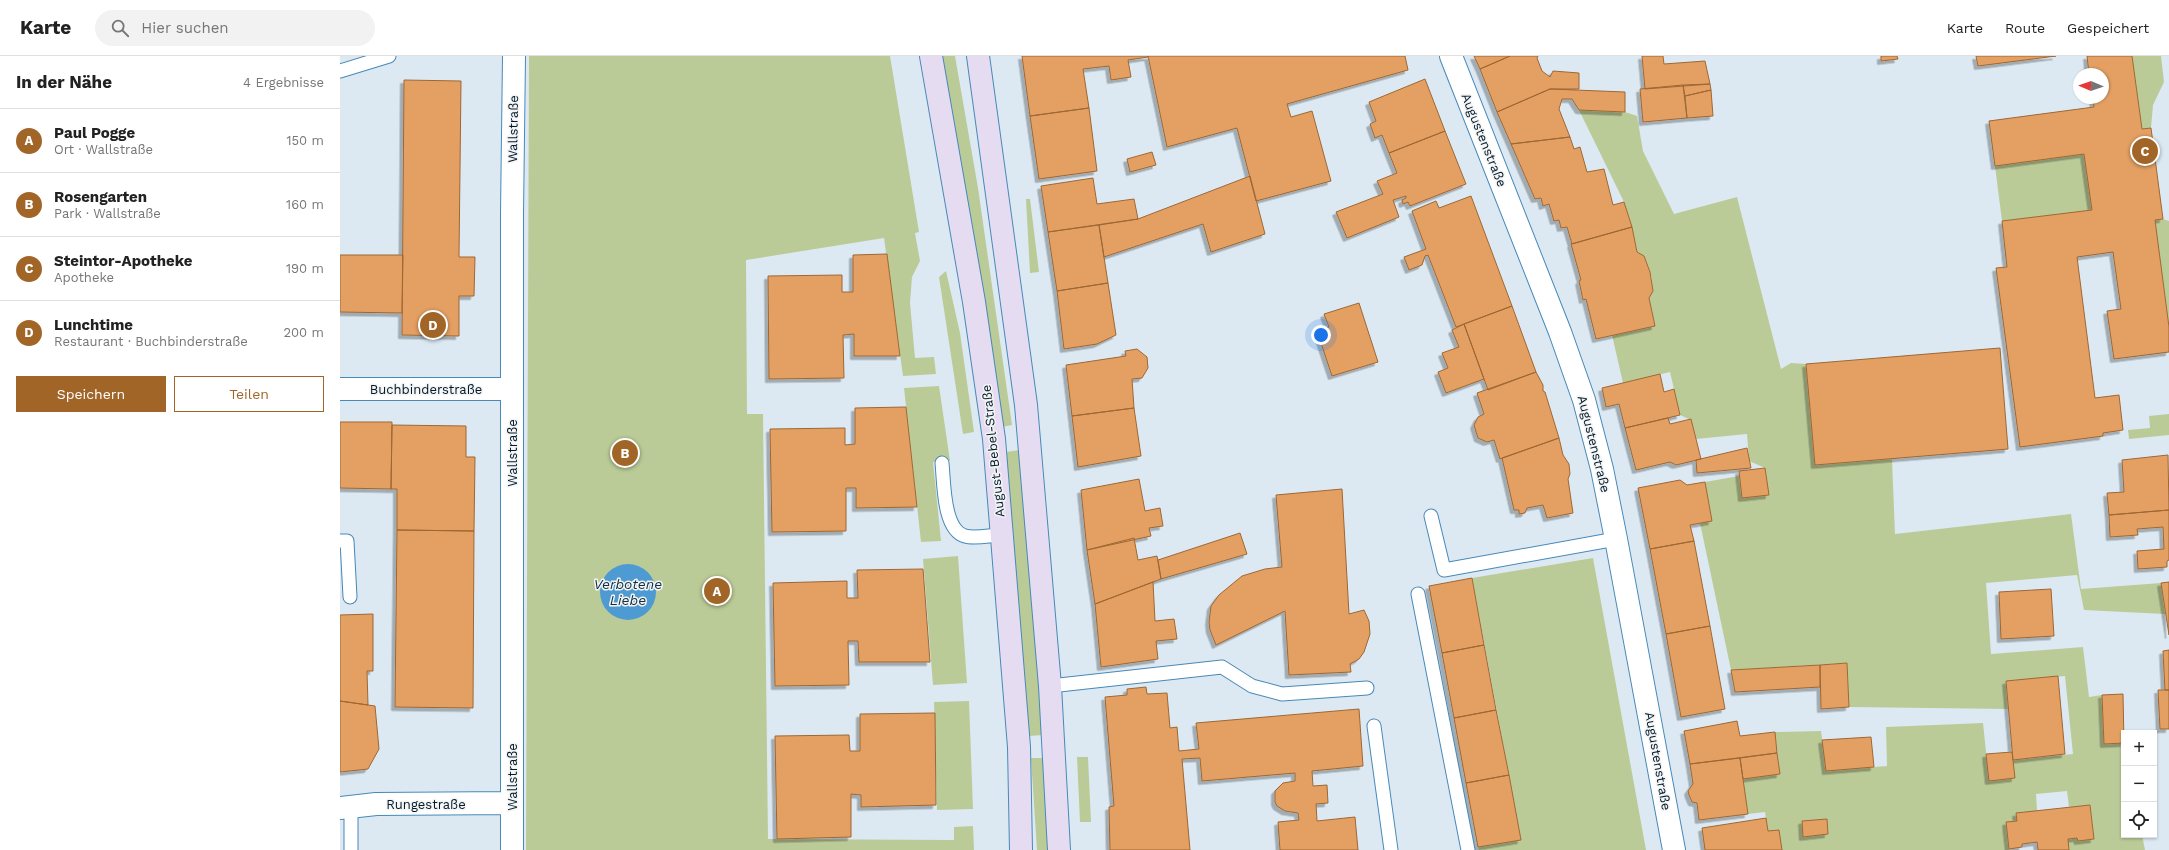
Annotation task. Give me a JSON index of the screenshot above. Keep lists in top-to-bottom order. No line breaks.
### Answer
{"streets":{"main road":["August-Bebel-Straße"],"street":["Wallstraße","Augustenstraße","Buchbinderstraße","Rungestraße"]},"crossings":[["Wallstraße","Buchbinderstraße"],["Wallstraße","Rungestraße"]],"water":["Verbotene Liebe"],"north":"left","page":{"header":"Karte","search":"Hier suchen","nav":["Karte","Route","Gespeichert"],"heading":["In der Nähe","4 Ergebnisse"],"list":[{"mark":"A","name":"Paul Pogge","note":"Ort · Wallstraße","value":"150 m"},{"mark":"B","name":"Rosengarten","note":"Park · Wallstraße","value":"160 m"},{"mark":"C","name":"Steintor-Apotheke","note":"Apotheke","value":"190 m"},{"mark":"D","name":"Lunchtime","note":"Restaurant · Buchbinderstraße","value":"200 m"}],"pins":["C","D","B","A"],"buttons":["Speichern","Teilen"],"map_buttons":["+","−"]}}
